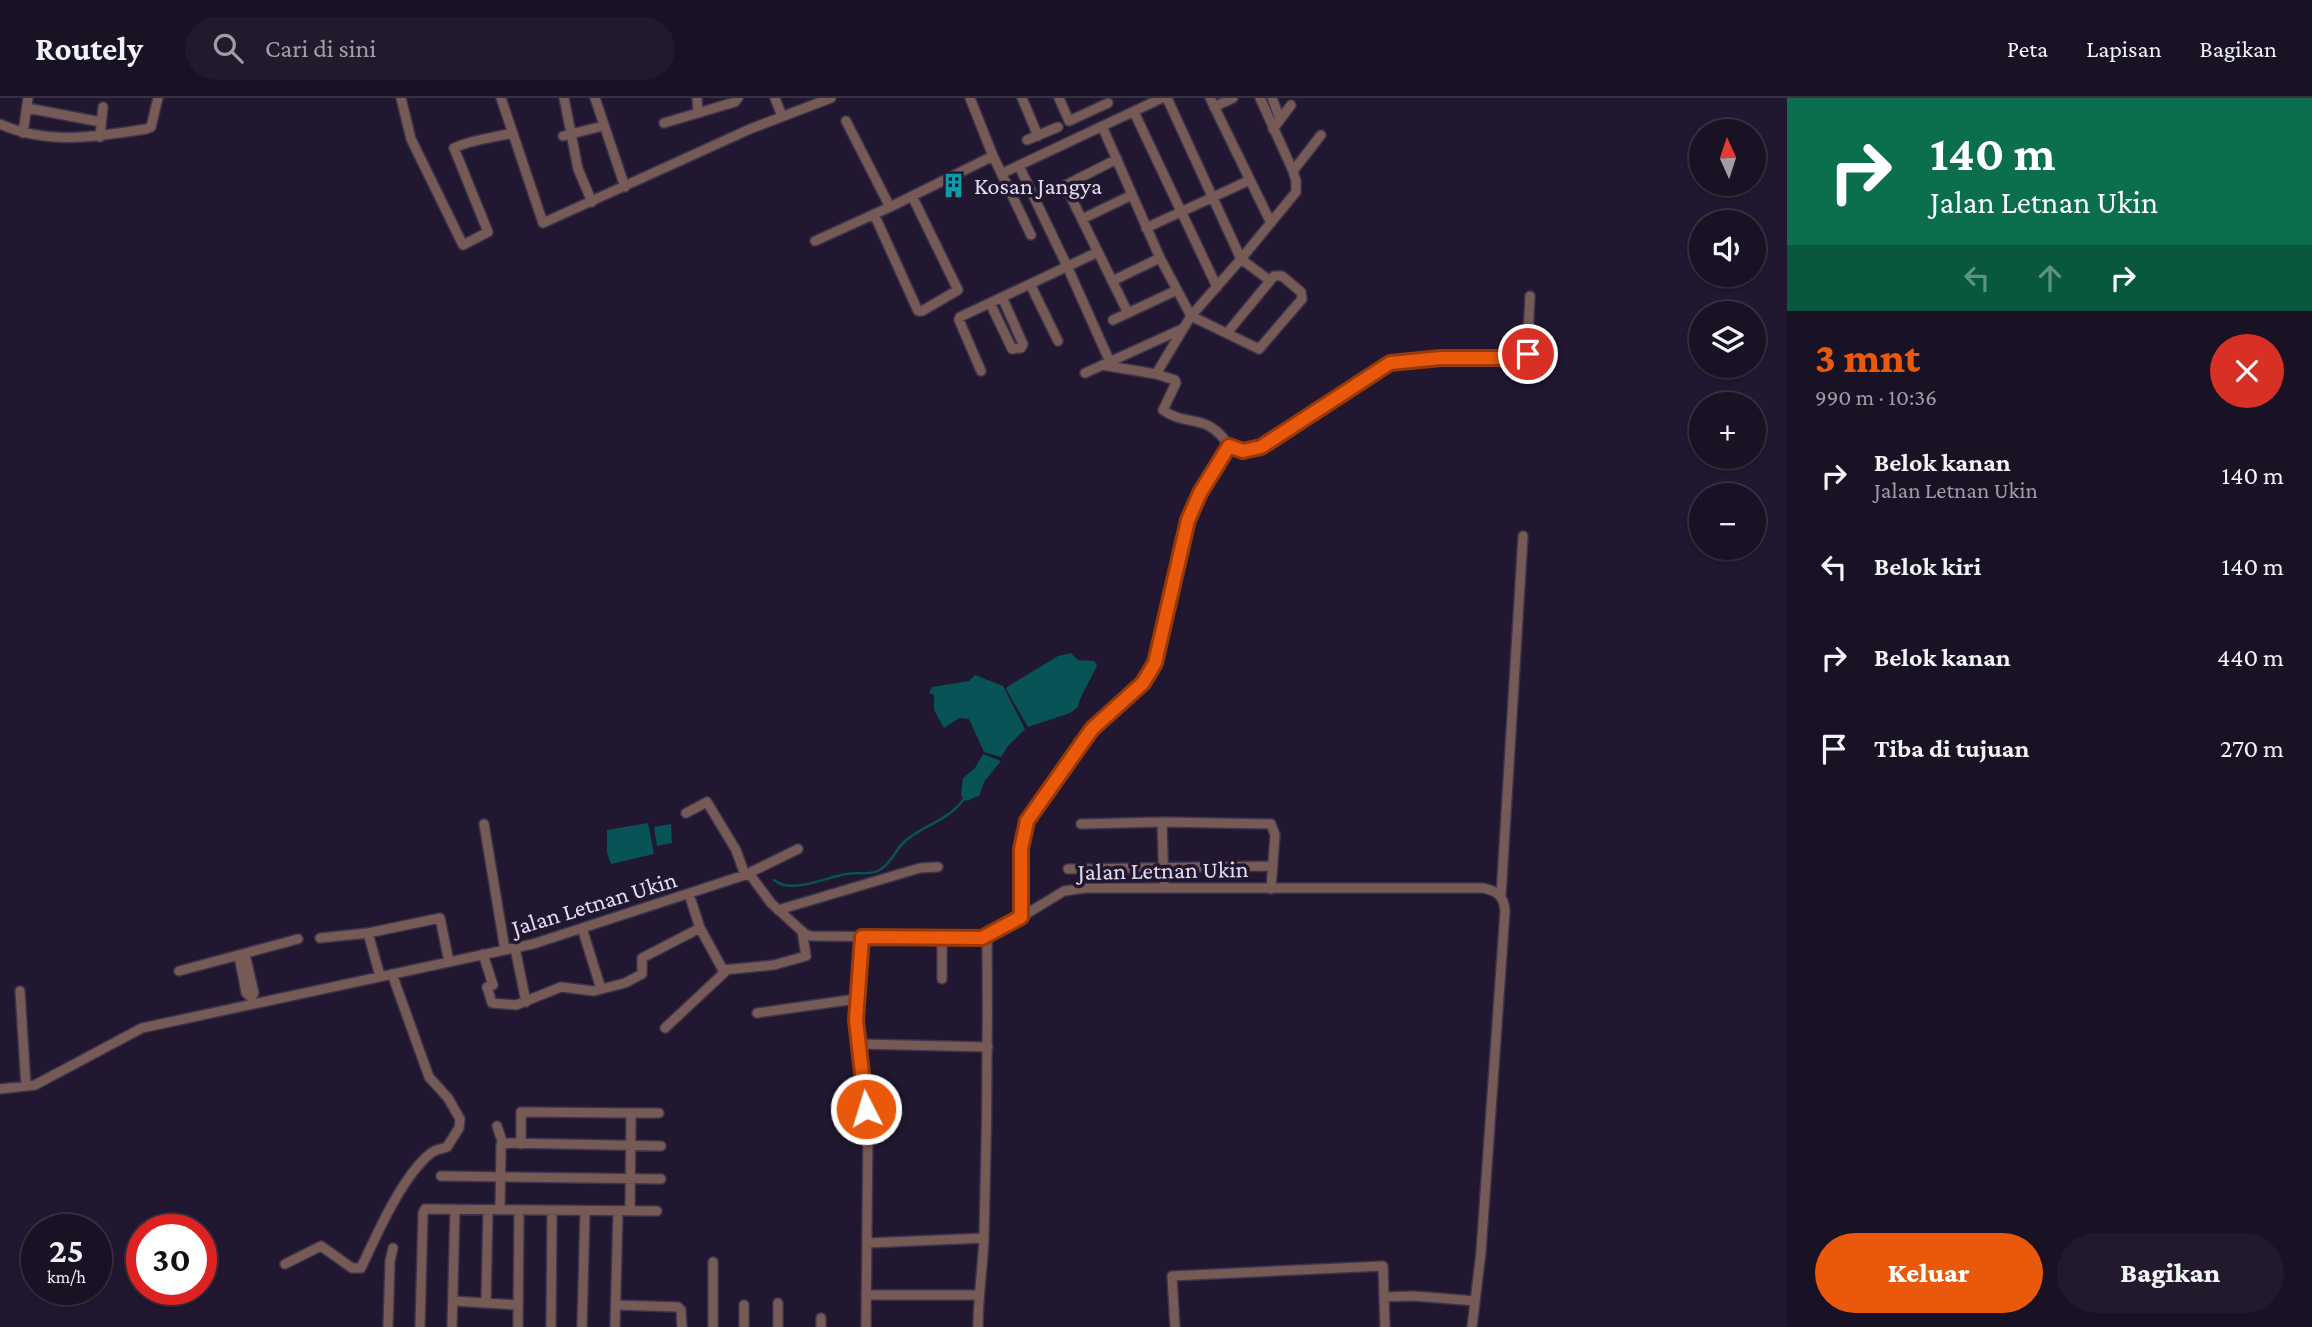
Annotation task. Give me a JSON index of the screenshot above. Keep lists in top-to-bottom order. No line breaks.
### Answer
{"streets":{"street":["Jalan Letnan Ukin"]},"places":{"building":["Kosan Jangya"]},"north":"top","page":{"header":"Routely","search":"Cari di sini","nav":["Peta","Lapisan","Bagikan"],"turn":["140 m","Jalan Letnan Ukin"],"map_buttons":["+","−"],"heading":["3 mnt","990 m · 10:36"],"list":[{"name":"Belok kanan","note":"Jalan Letnan Ukin","value":"140 m"},{"name":"Belok kiri","value":"140 m"},{"name":"Belok kanan","value":"440 m"},{"name":"Tiba di tujuan","value":"270 m"}],"speed":"25 km/h","limit":"30","buttons":["Keluar","Bagikan"]}}
